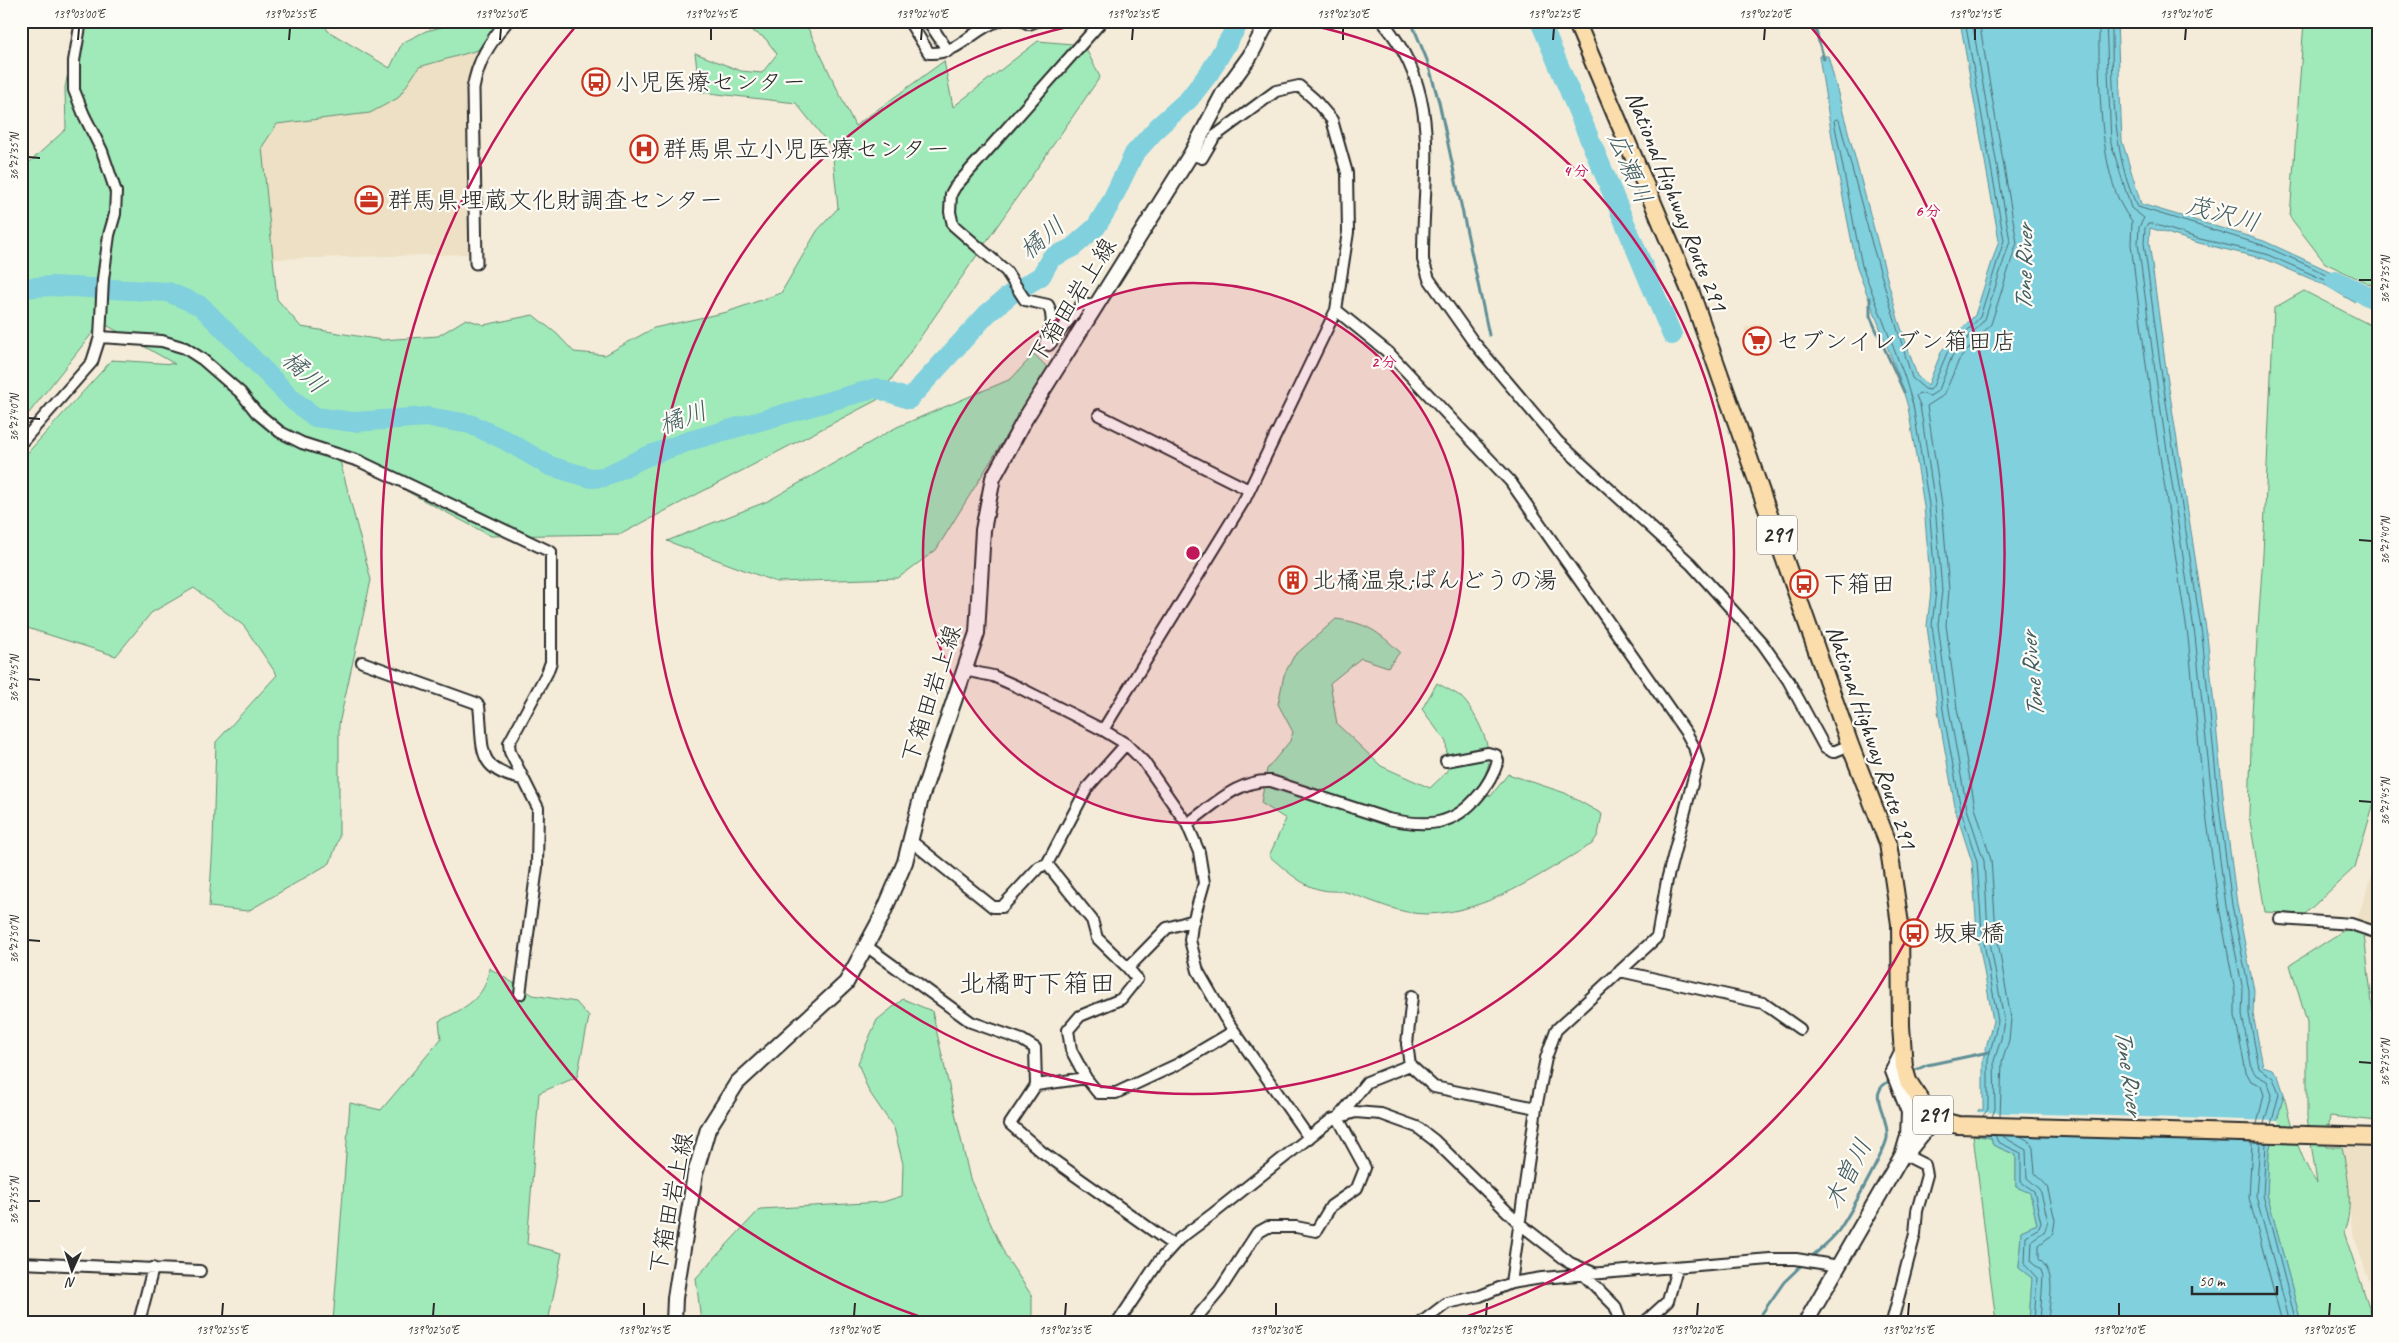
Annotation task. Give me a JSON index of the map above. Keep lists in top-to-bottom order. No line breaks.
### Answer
{"streets":{"highway":["National Highway Route 291","291"],"main road":["下箱田岩上線"]},"districts":["北橘町下箱田"],"water":["広瀬川","茂沢川","橘川","Tone River","木曽川"],"places":{"bus stop":["小児医療センター","下箱田","坂東橋"],"hospital":["群馬県立小児医療センター"],"office":["群馬県埋蔵文化財調査センター"],"supermarket":["セブンイレブン箱田店"],"building":["北橘温泉;ばんどうの湯"]},"scale_bar":"50 m","north":"bottom","coordinates":["139°03'00\"E","139°02'55\"E","139°02'50\"E","139°02'45\"E","139°02'40\"E","139°02'35\"E","139°02'30\"E","139°02'25\"E","139°02'20\"E","139°02'15\"E","139°02'10\"E","36°27'35\"N","36°27'40\"N","36°27'45\"N","36°27'50\"N","36°27'55\"N","139°02'05\"E"],"rings":["4 分","6 分","2 分"]}
